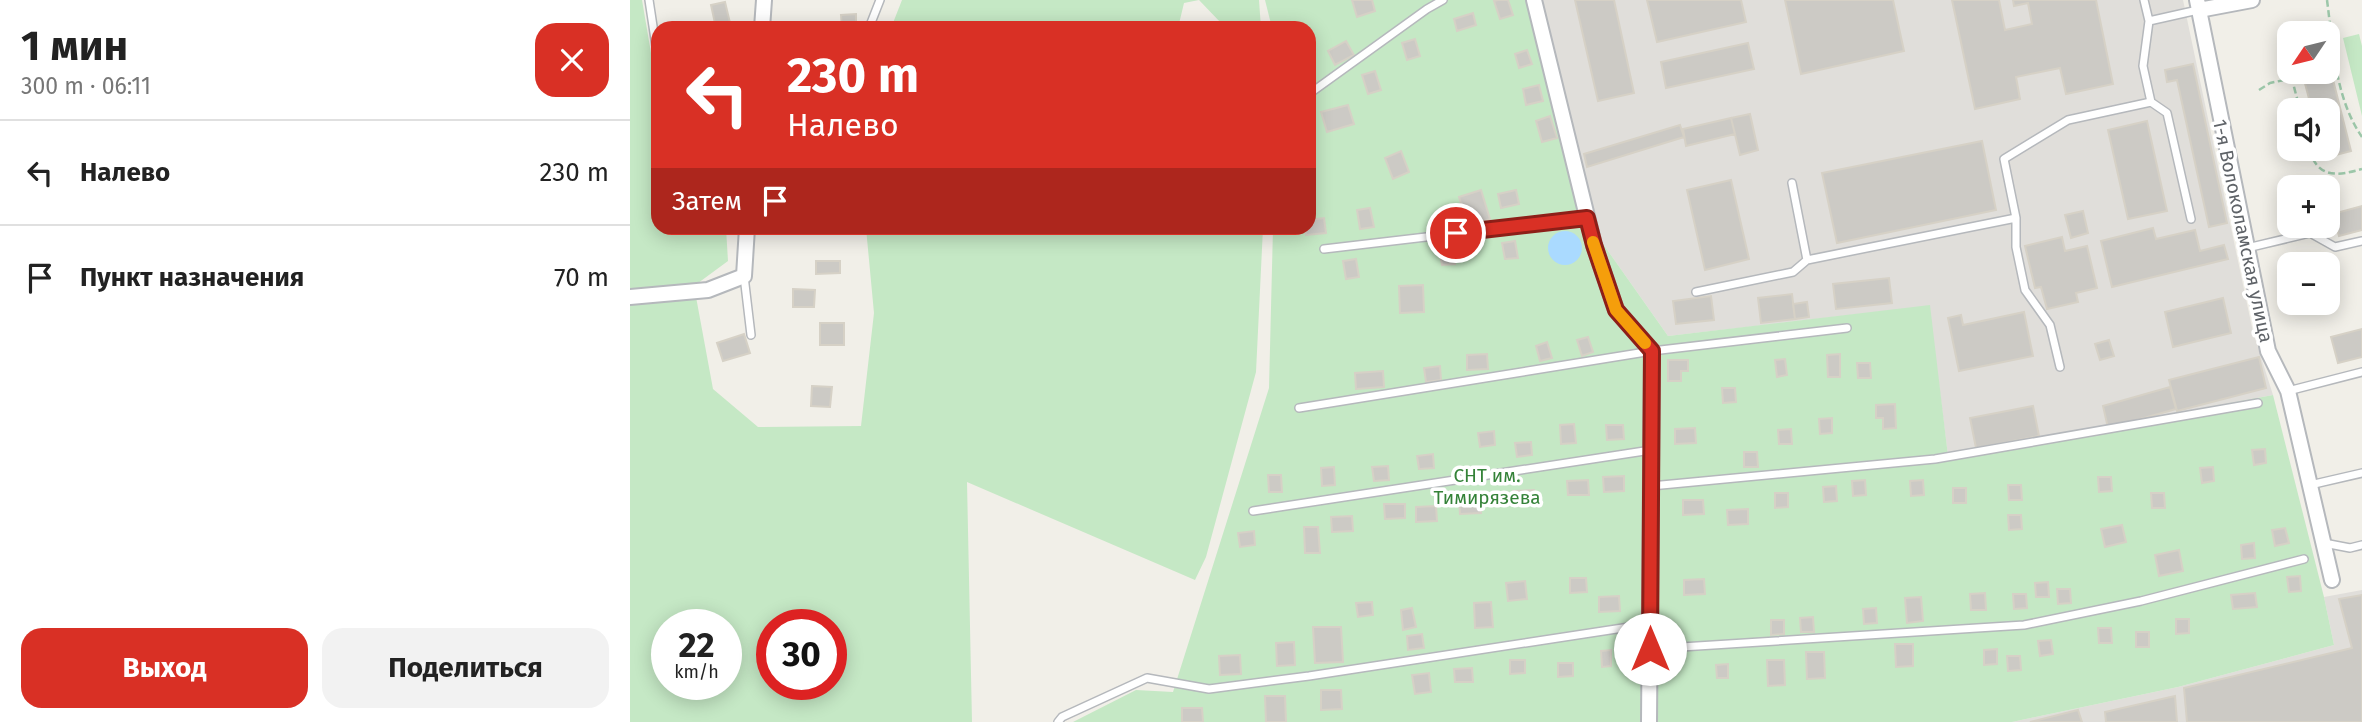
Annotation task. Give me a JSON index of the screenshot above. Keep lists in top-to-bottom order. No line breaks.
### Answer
{"streets":{"street":["1-я Волоколамская улица"]},"parks":["СНТ им. Тимирязева"],"north":"bottom left","page":{"heading":["1 мин","300 m · 06:11"],"map_buttons":["+","−"],"turn":["230 m","Налево"],"list":[{"name":"Налево","value":"230 m"},{"name":"Пункт назначения","value":"70 m"}],"then":"Затем","speed":"22 km/h","limit":"30","buttons":["Выход","Поделиться"]}}
